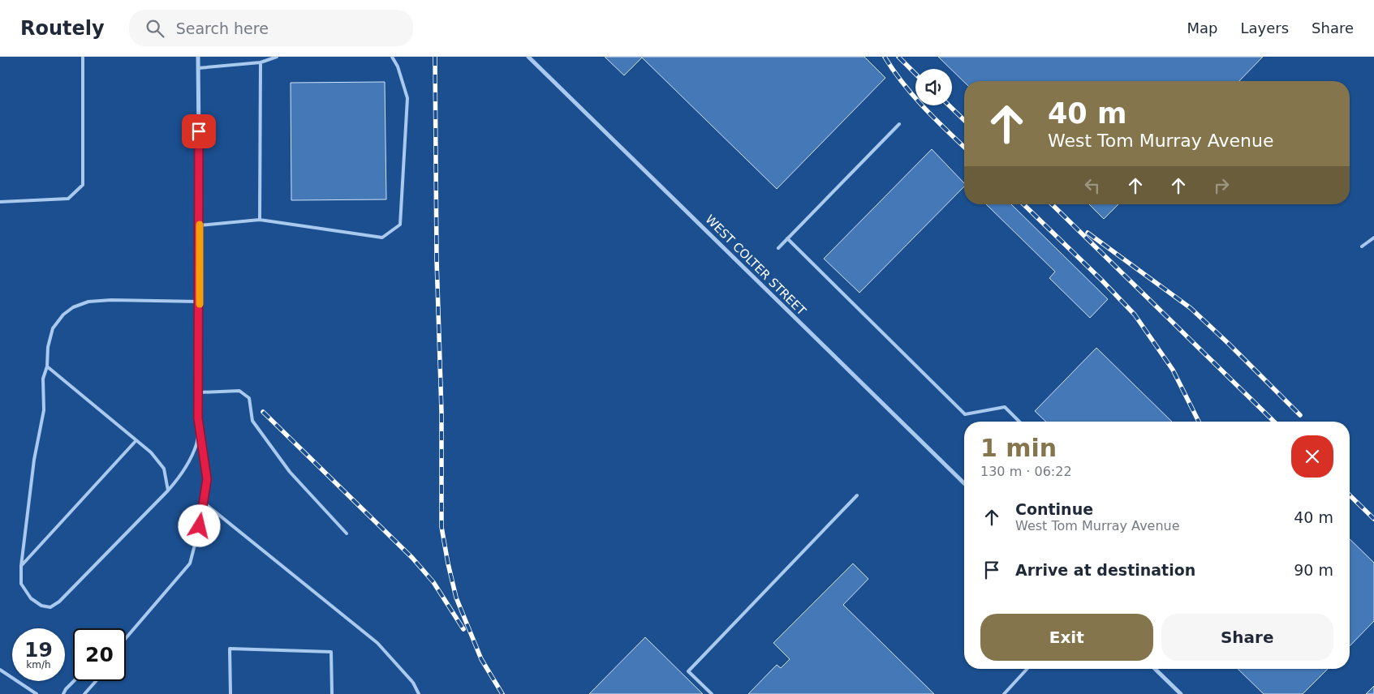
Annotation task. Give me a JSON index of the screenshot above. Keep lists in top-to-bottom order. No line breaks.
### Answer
{"streets":{"street":["WEST COLTER STREET"]},"page":{"header":"Routely","search":"Search here","nav":["Map","Layers","Share"],"turn":["40 m","West Tom Murray Avenue"],"heading":["1 min","130 m · 06:22"],"list":[{"name":"Continue","note":"West Tom Murray Avenue","value":"40 m"},{"name":"Arrive at destination","value":"90 m"}],"buttons":["Exit","Share"],"speed":"19 km/h","limit":"20"}}
